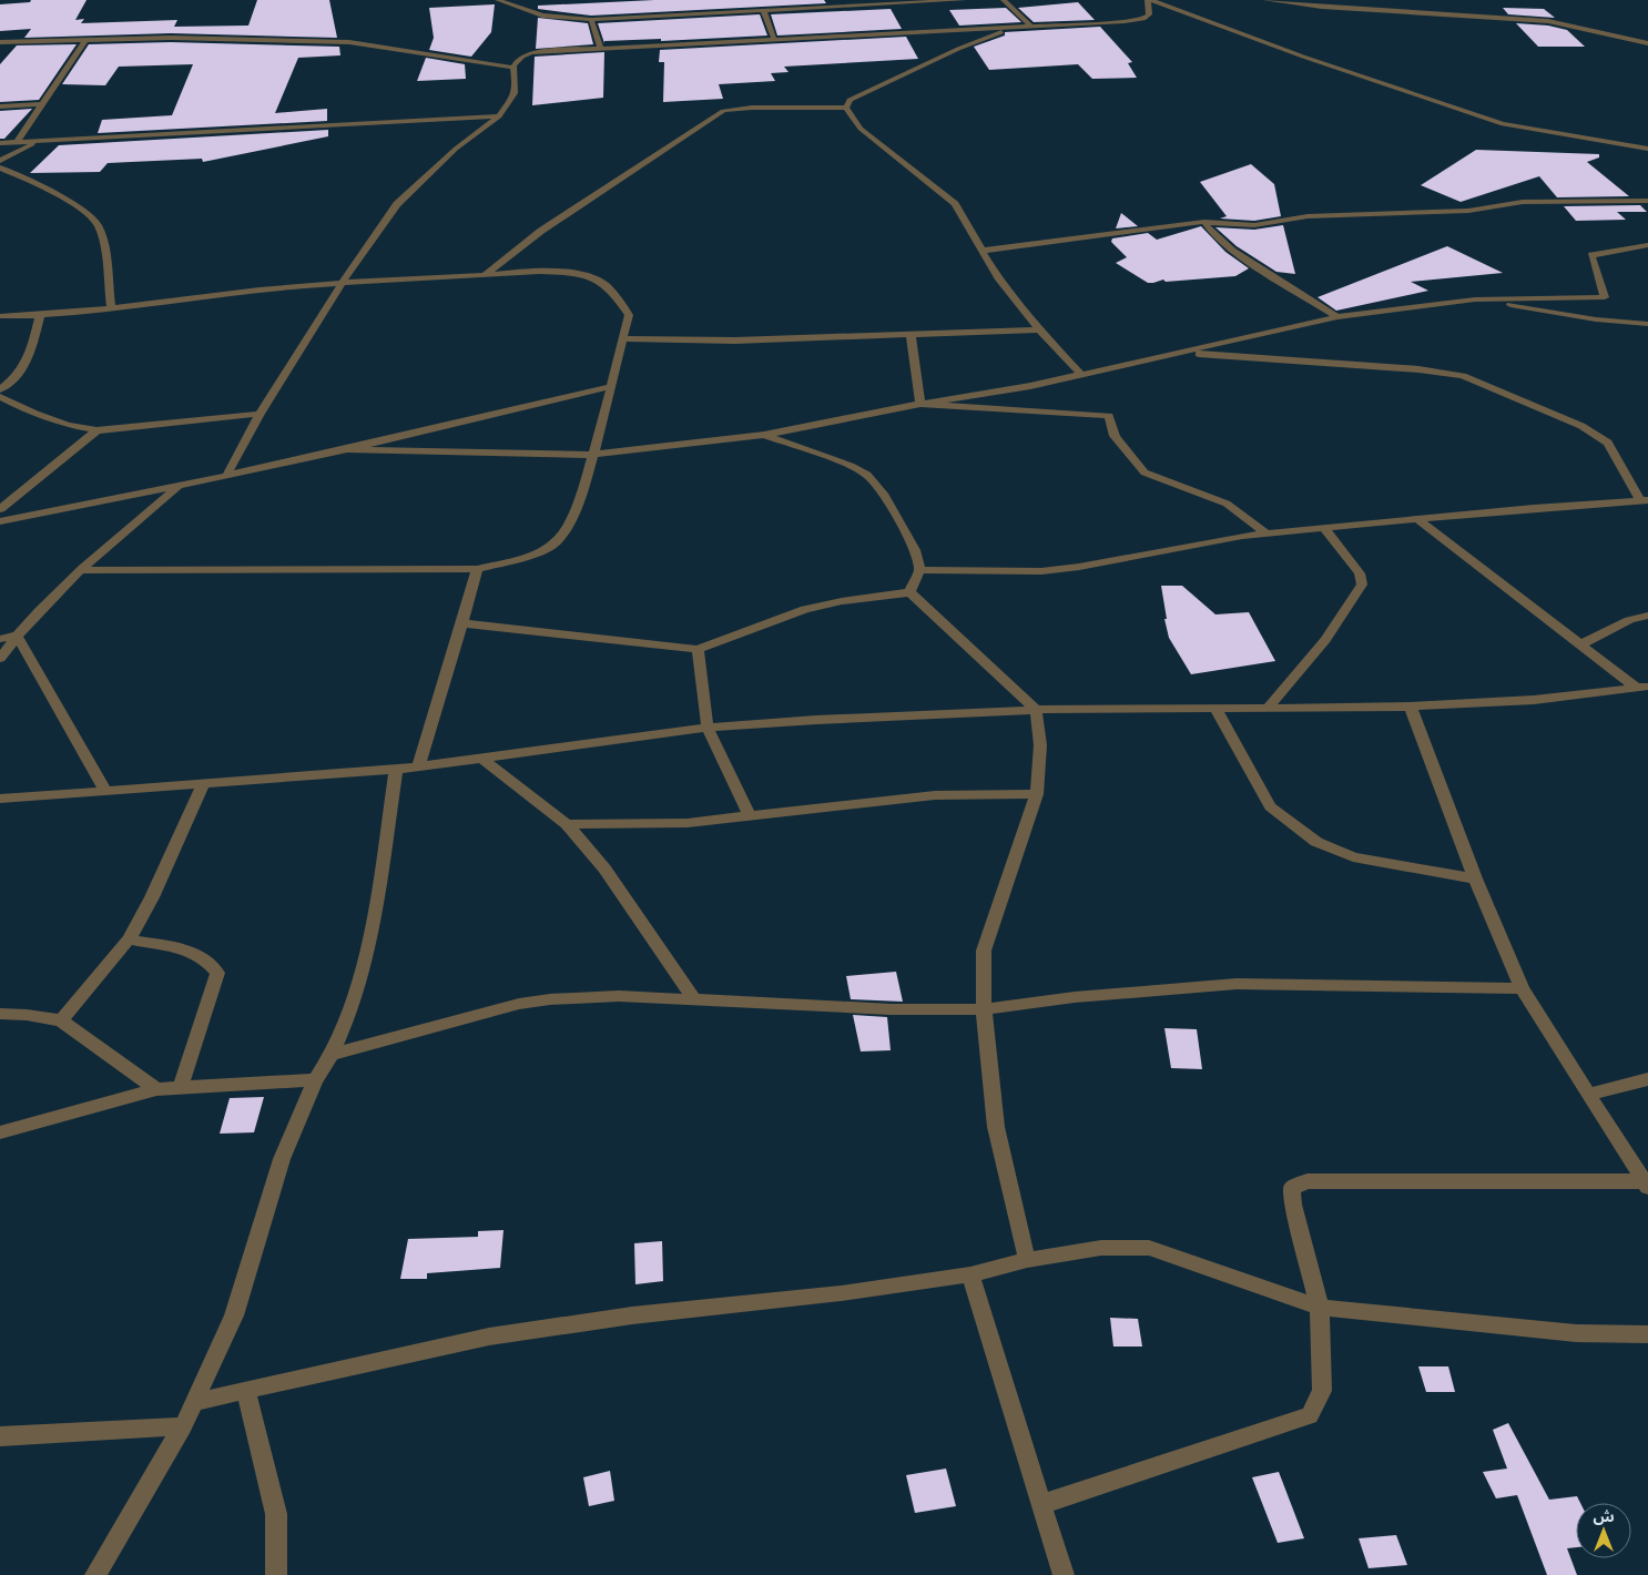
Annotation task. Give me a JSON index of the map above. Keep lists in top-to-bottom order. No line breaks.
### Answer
{"north":"top"}
